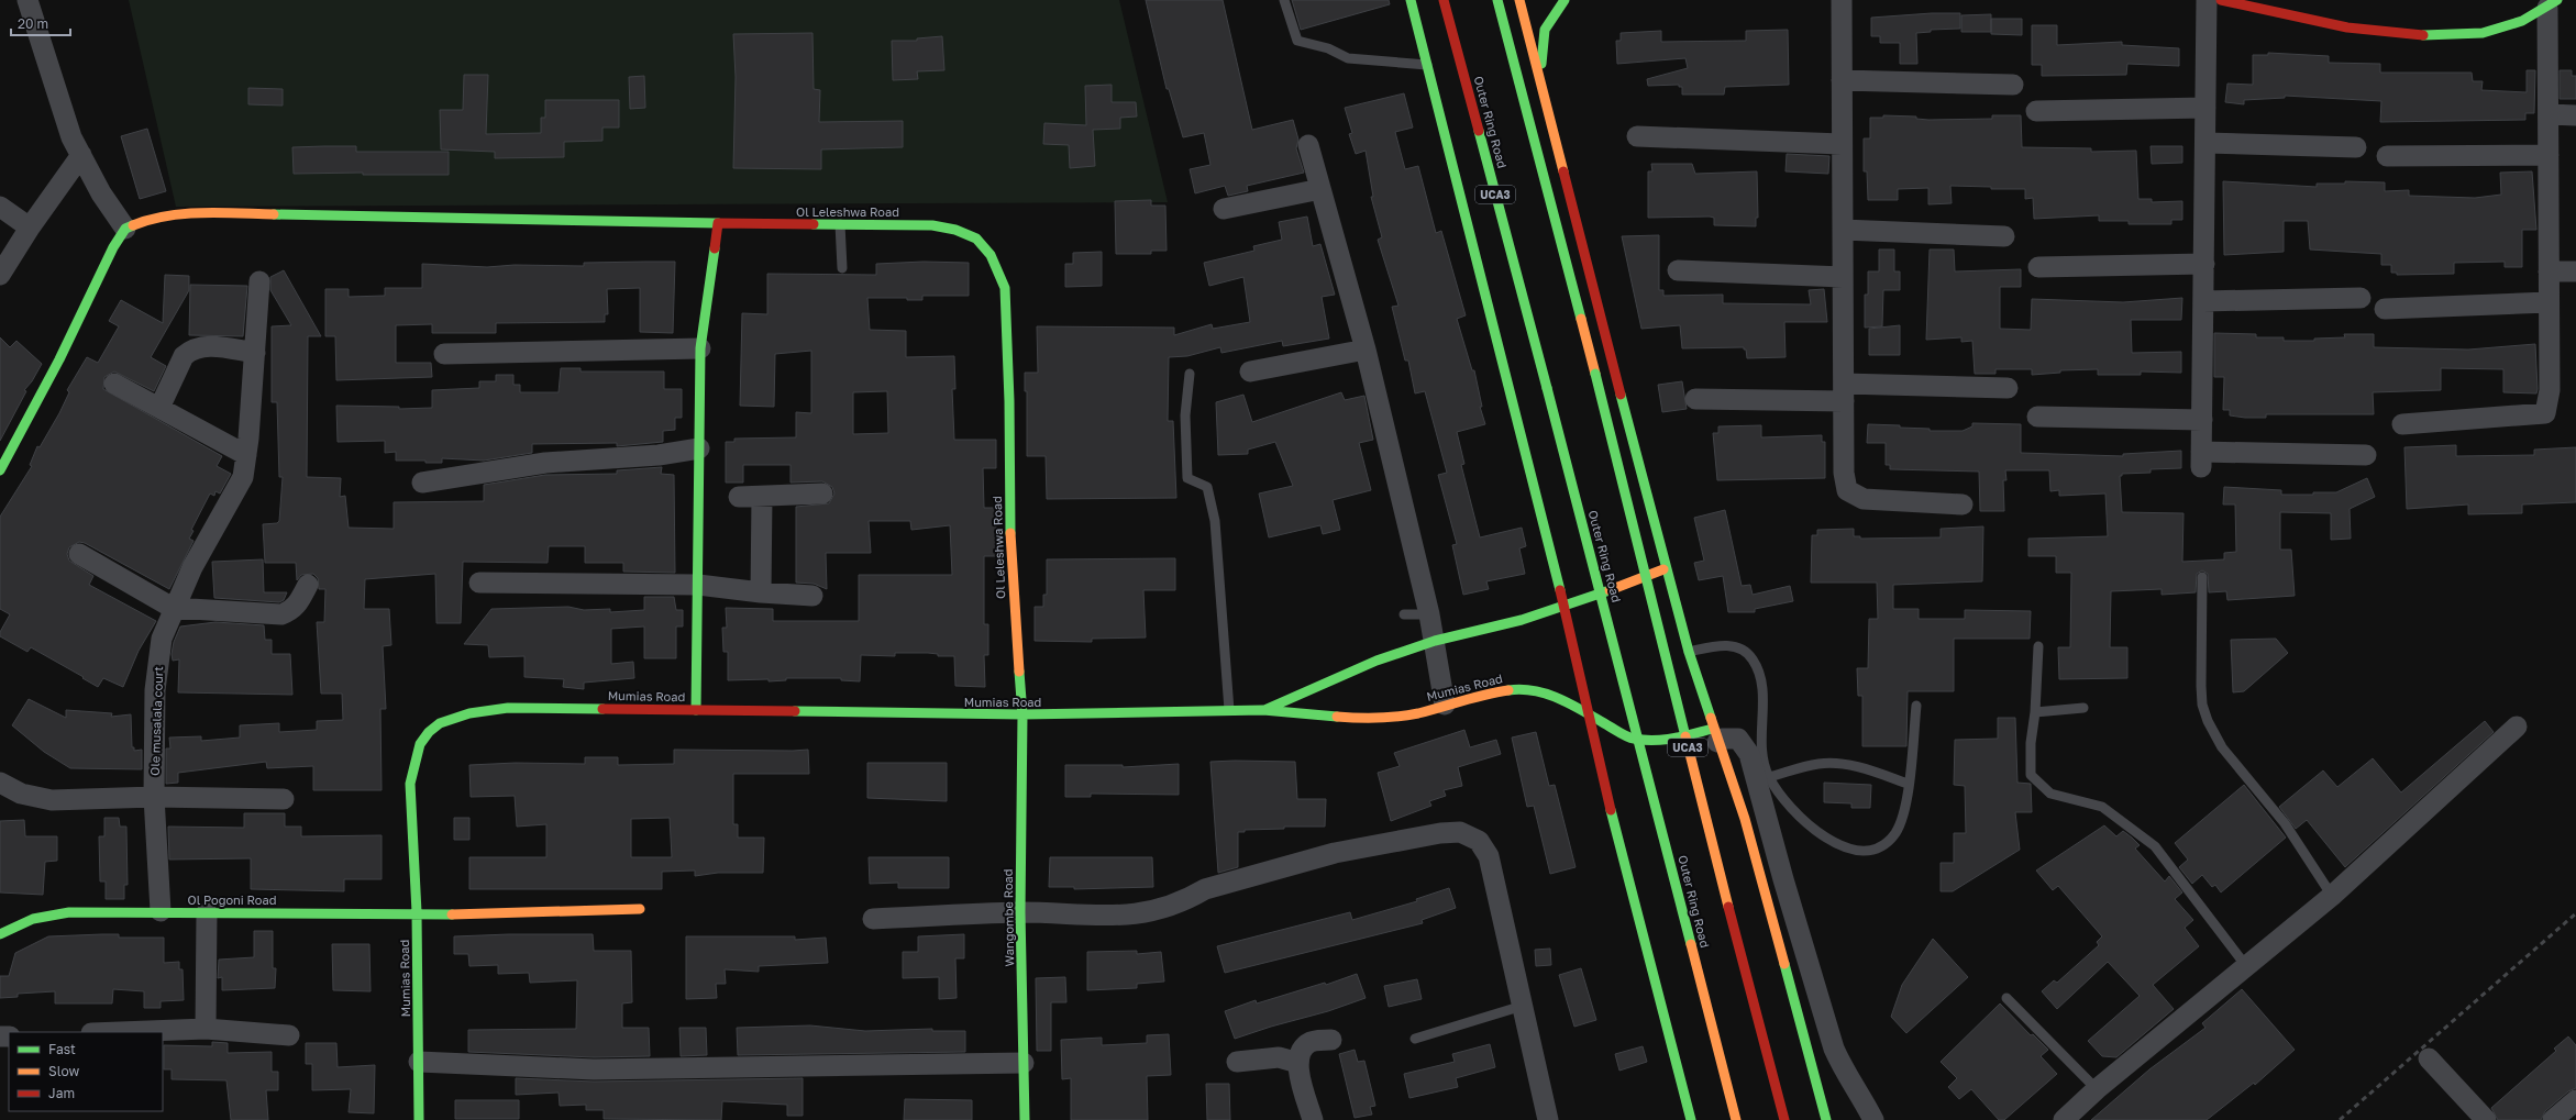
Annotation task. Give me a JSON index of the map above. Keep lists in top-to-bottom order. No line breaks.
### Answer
{"streets":{"main road":["Outer Ring Road","UCA3","Ol Leleshwa Road","Mumias Road","Ol Pogoni Road","Wangombe Road"],"street":["Ole musalala court"]},"crossings":[["UCA3","Mumias Road"],["Ol Leleshwa Road","Mumias Road"],["Ol Leleshwa Road","Wangombe Road"],["Mumias Road","Ol Pogoni Road"],["Mumias Road","Wangombe Road"],["Ole musalala court","Ol Pogoni Road"]],"legend":["Fast","Slow","Jam"],"scale_bar":"20 m"}
